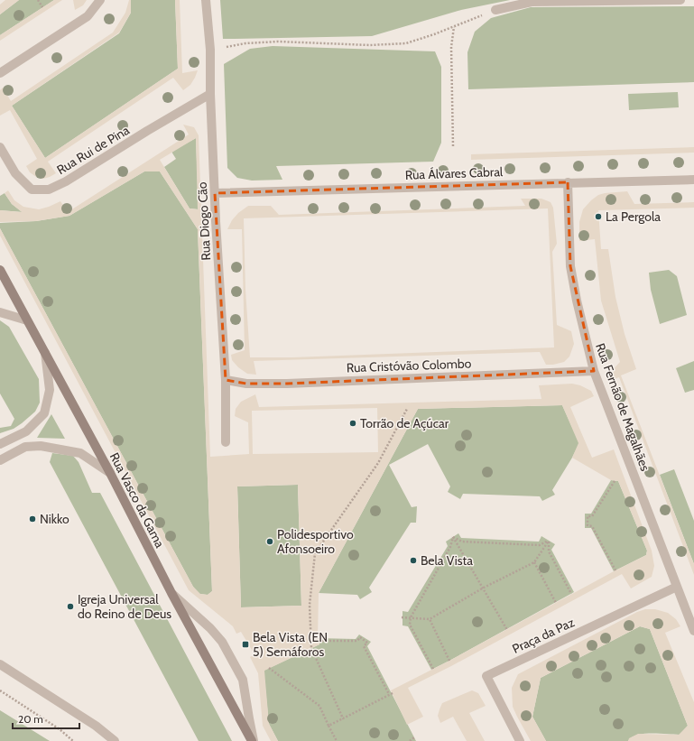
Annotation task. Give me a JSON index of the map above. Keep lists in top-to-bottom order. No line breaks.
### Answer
{"streets":{"main road":["Rua Vasco da Gama"],"street":["Rua Rui de Pina","Rua Álvares Cabral","Rua Diogo Cão","Rua Cristóvão Colombo","Rua Fernão de Magalhães","Praça da Paz"]},"crossings":[["Rua Rui de Pina","Rua Diogo Cão"],["Rua Álvares Cabral","Rua Diogo Cão"],["Rua Álvares Cabral","Rua Fernão de Magalhães"],["Rua Diogo Cão","Rua Cristóvão Colombo"],["Rua Cristóvão Colombo","Rua Fernão de Magalhães"],["Rua Fernão de Magalhães","Praça da Paz"]],"places":{"other":["La Pergola","Torrão de Açúcar","Nikko","Polidesportivo Afonsoeiro","Bela Vista","Igreja Universal do Reino de Deus"],"transit":["Bela Vista (EN 5) Semáforos"]},"scale_bar":"20 m"}
